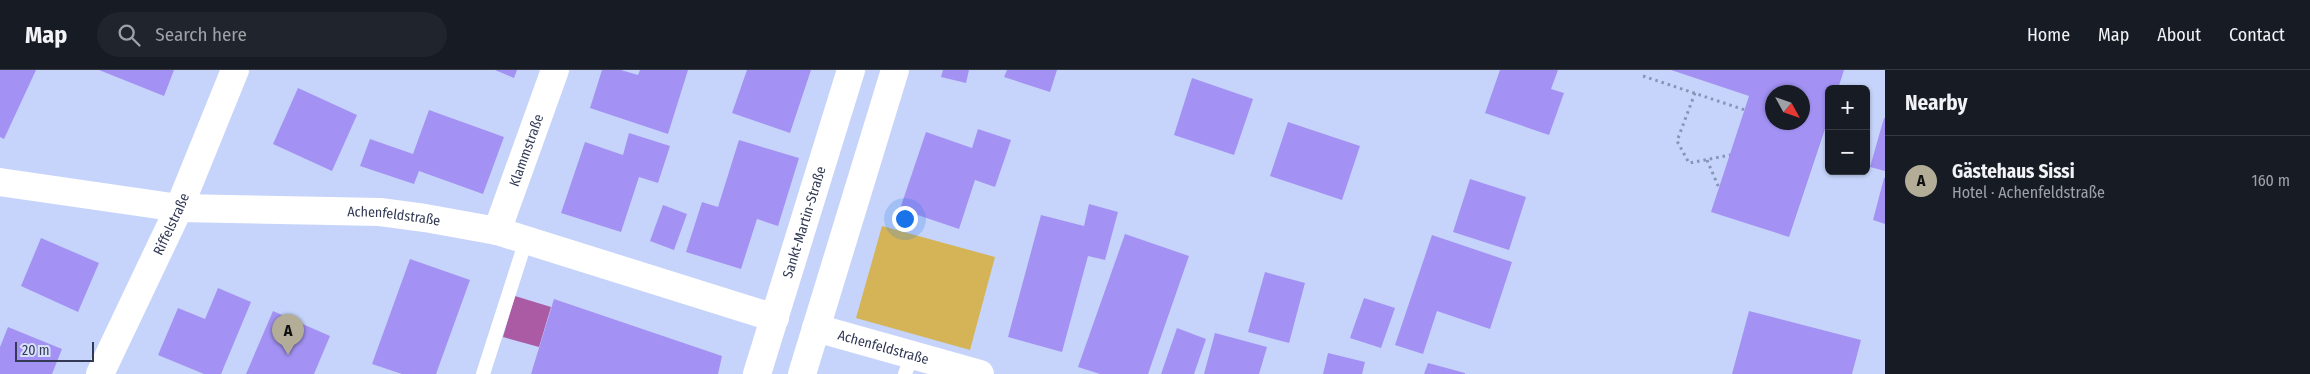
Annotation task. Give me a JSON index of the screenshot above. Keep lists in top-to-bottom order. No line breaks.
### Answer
{"streets":{"street":["Klammstraße","Achenfeldstraße","Sankt-Martin-Straße","Riffelstraße"]},"crossings":[["Klammstraße","Achenfeldstraße"],["Achenfeldstraße","Sankt-Martin-Straße"],["Achenfeldstraße","Riffelstraße"]],"scale_bar":"20 m","north":"bottom right","page":{"header":"Map","search":"Search here","nav":["Home","Map","About","Contact"],"heading":"Nearby","map_buttons":["+","−"],"list":[{"mark":"A","name":"Gästehaus Sissi","note":"Hotel · Achenfeldstraße","value":"160 m"}],"pins":"A","scale":"20 m"}}
